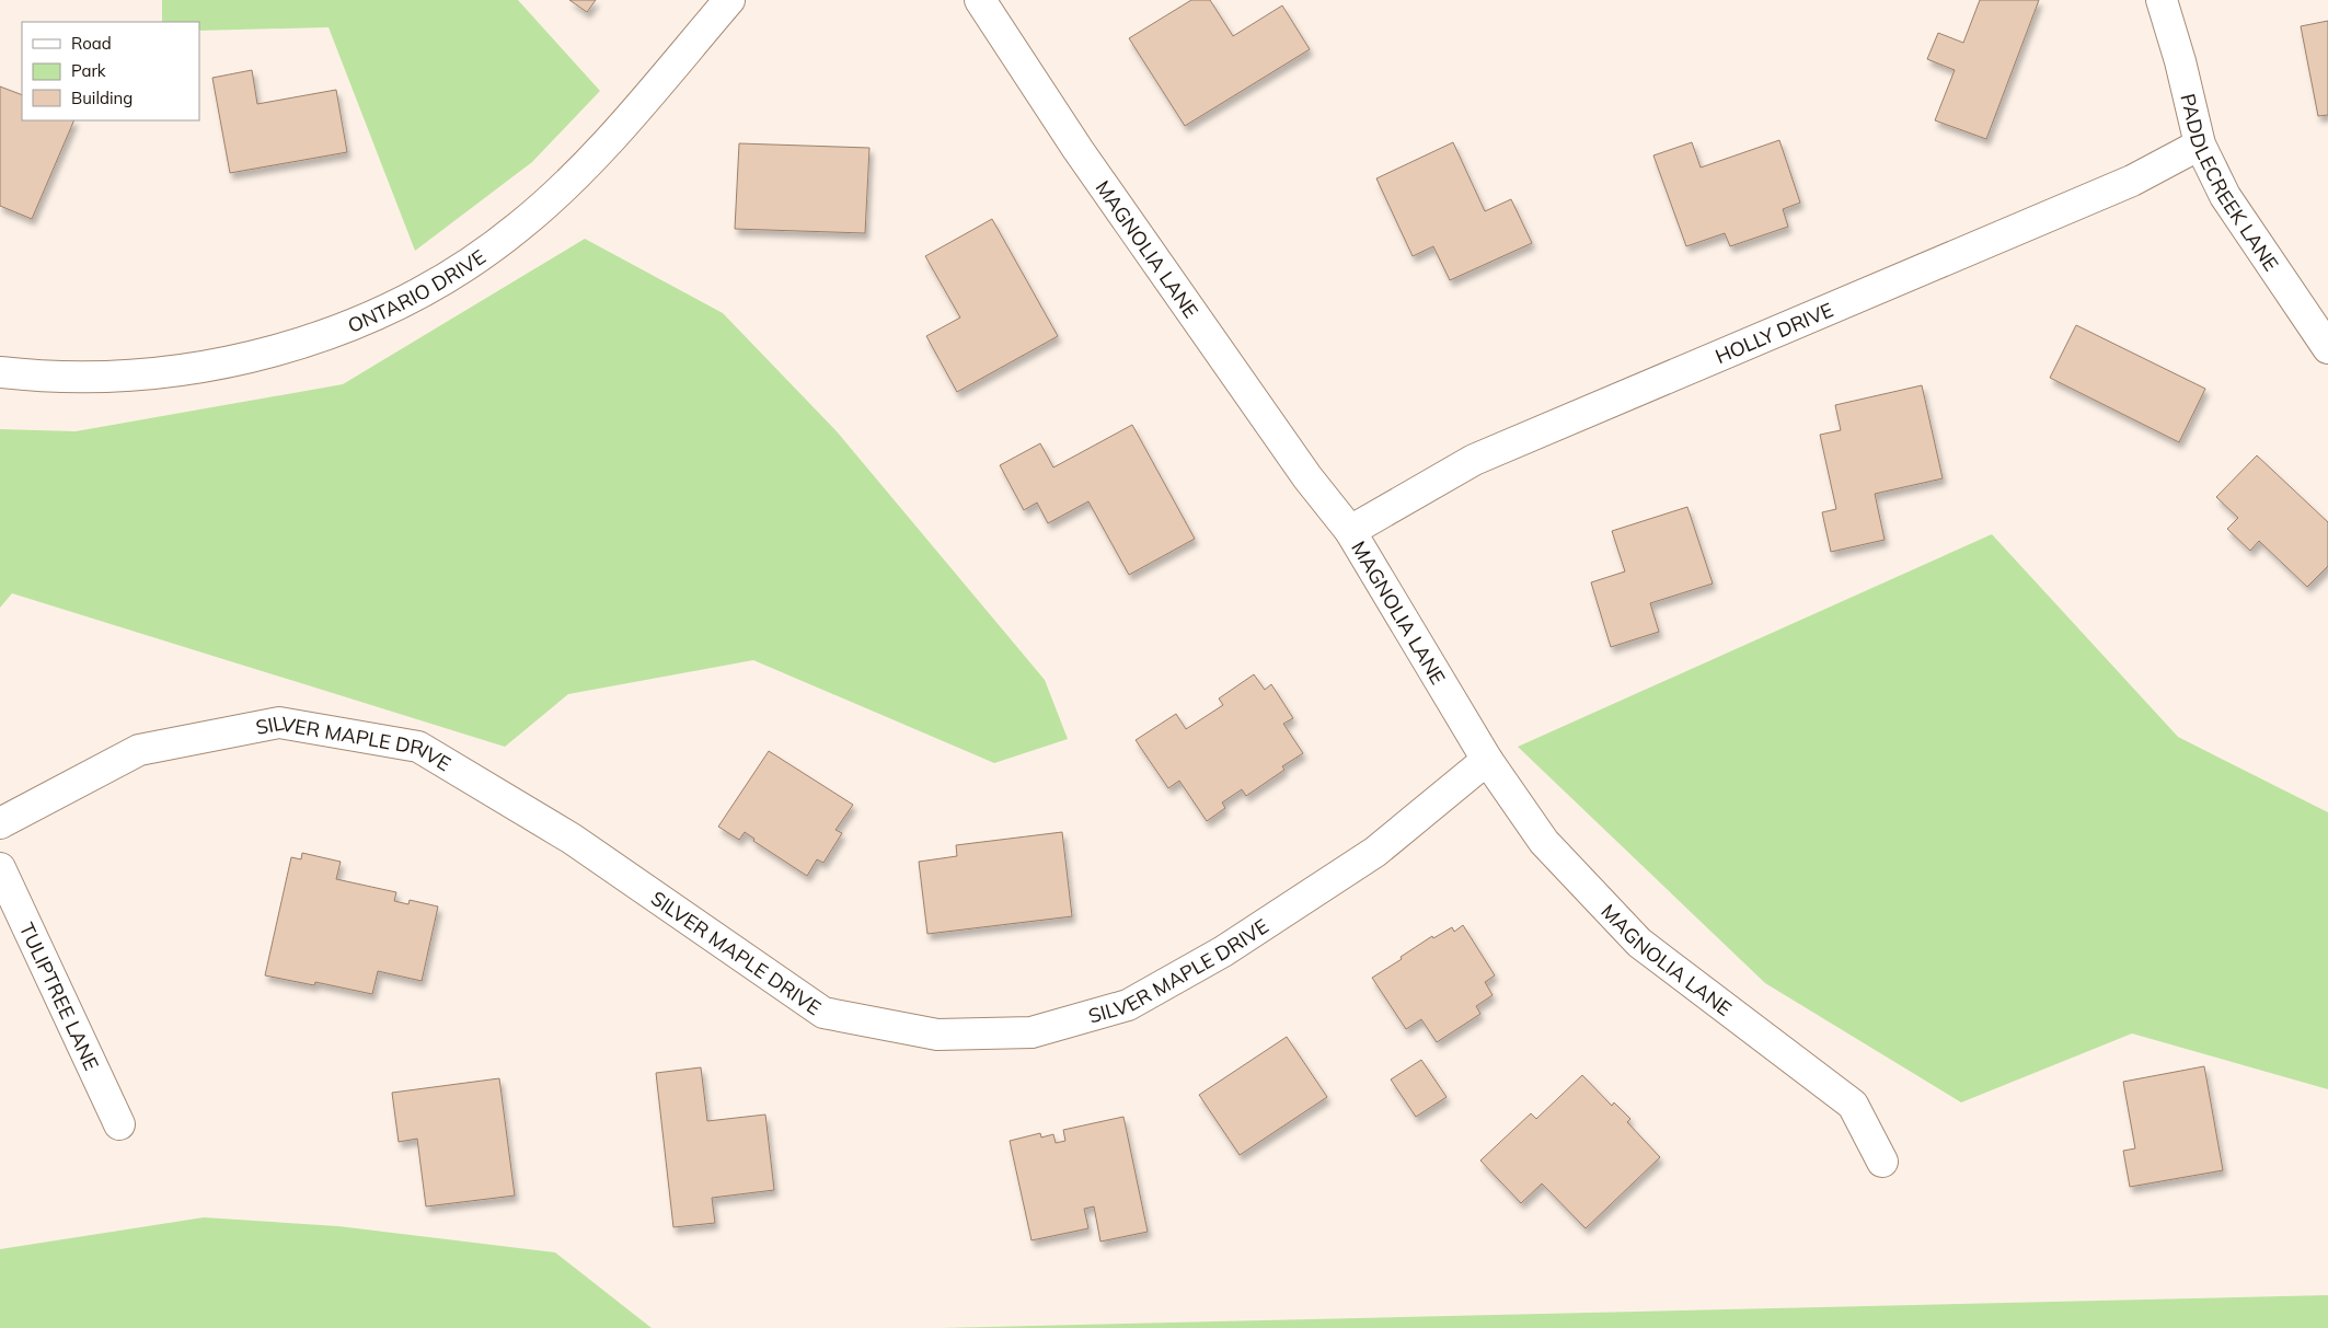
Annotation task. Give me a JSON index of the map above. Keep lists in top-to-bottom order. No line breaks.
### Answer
{"streets":{"street":["PADDLECREEK LANE","MAGNOLIA LANE","ONTARIO DRIVE","HOLLY DRIVE","SILVER MAPLE DRIVE","TULIPTREE LANE"]},"crossings":[["PADDLECREEK LANE","HOLLY DRIVE"],["MAGNOLIA LANE","HOLLY DRIVE"],["MAGNOLIA LANE","SILVER MAPLE DRIVE"]],"legend":["Road","Park","Building"]}
